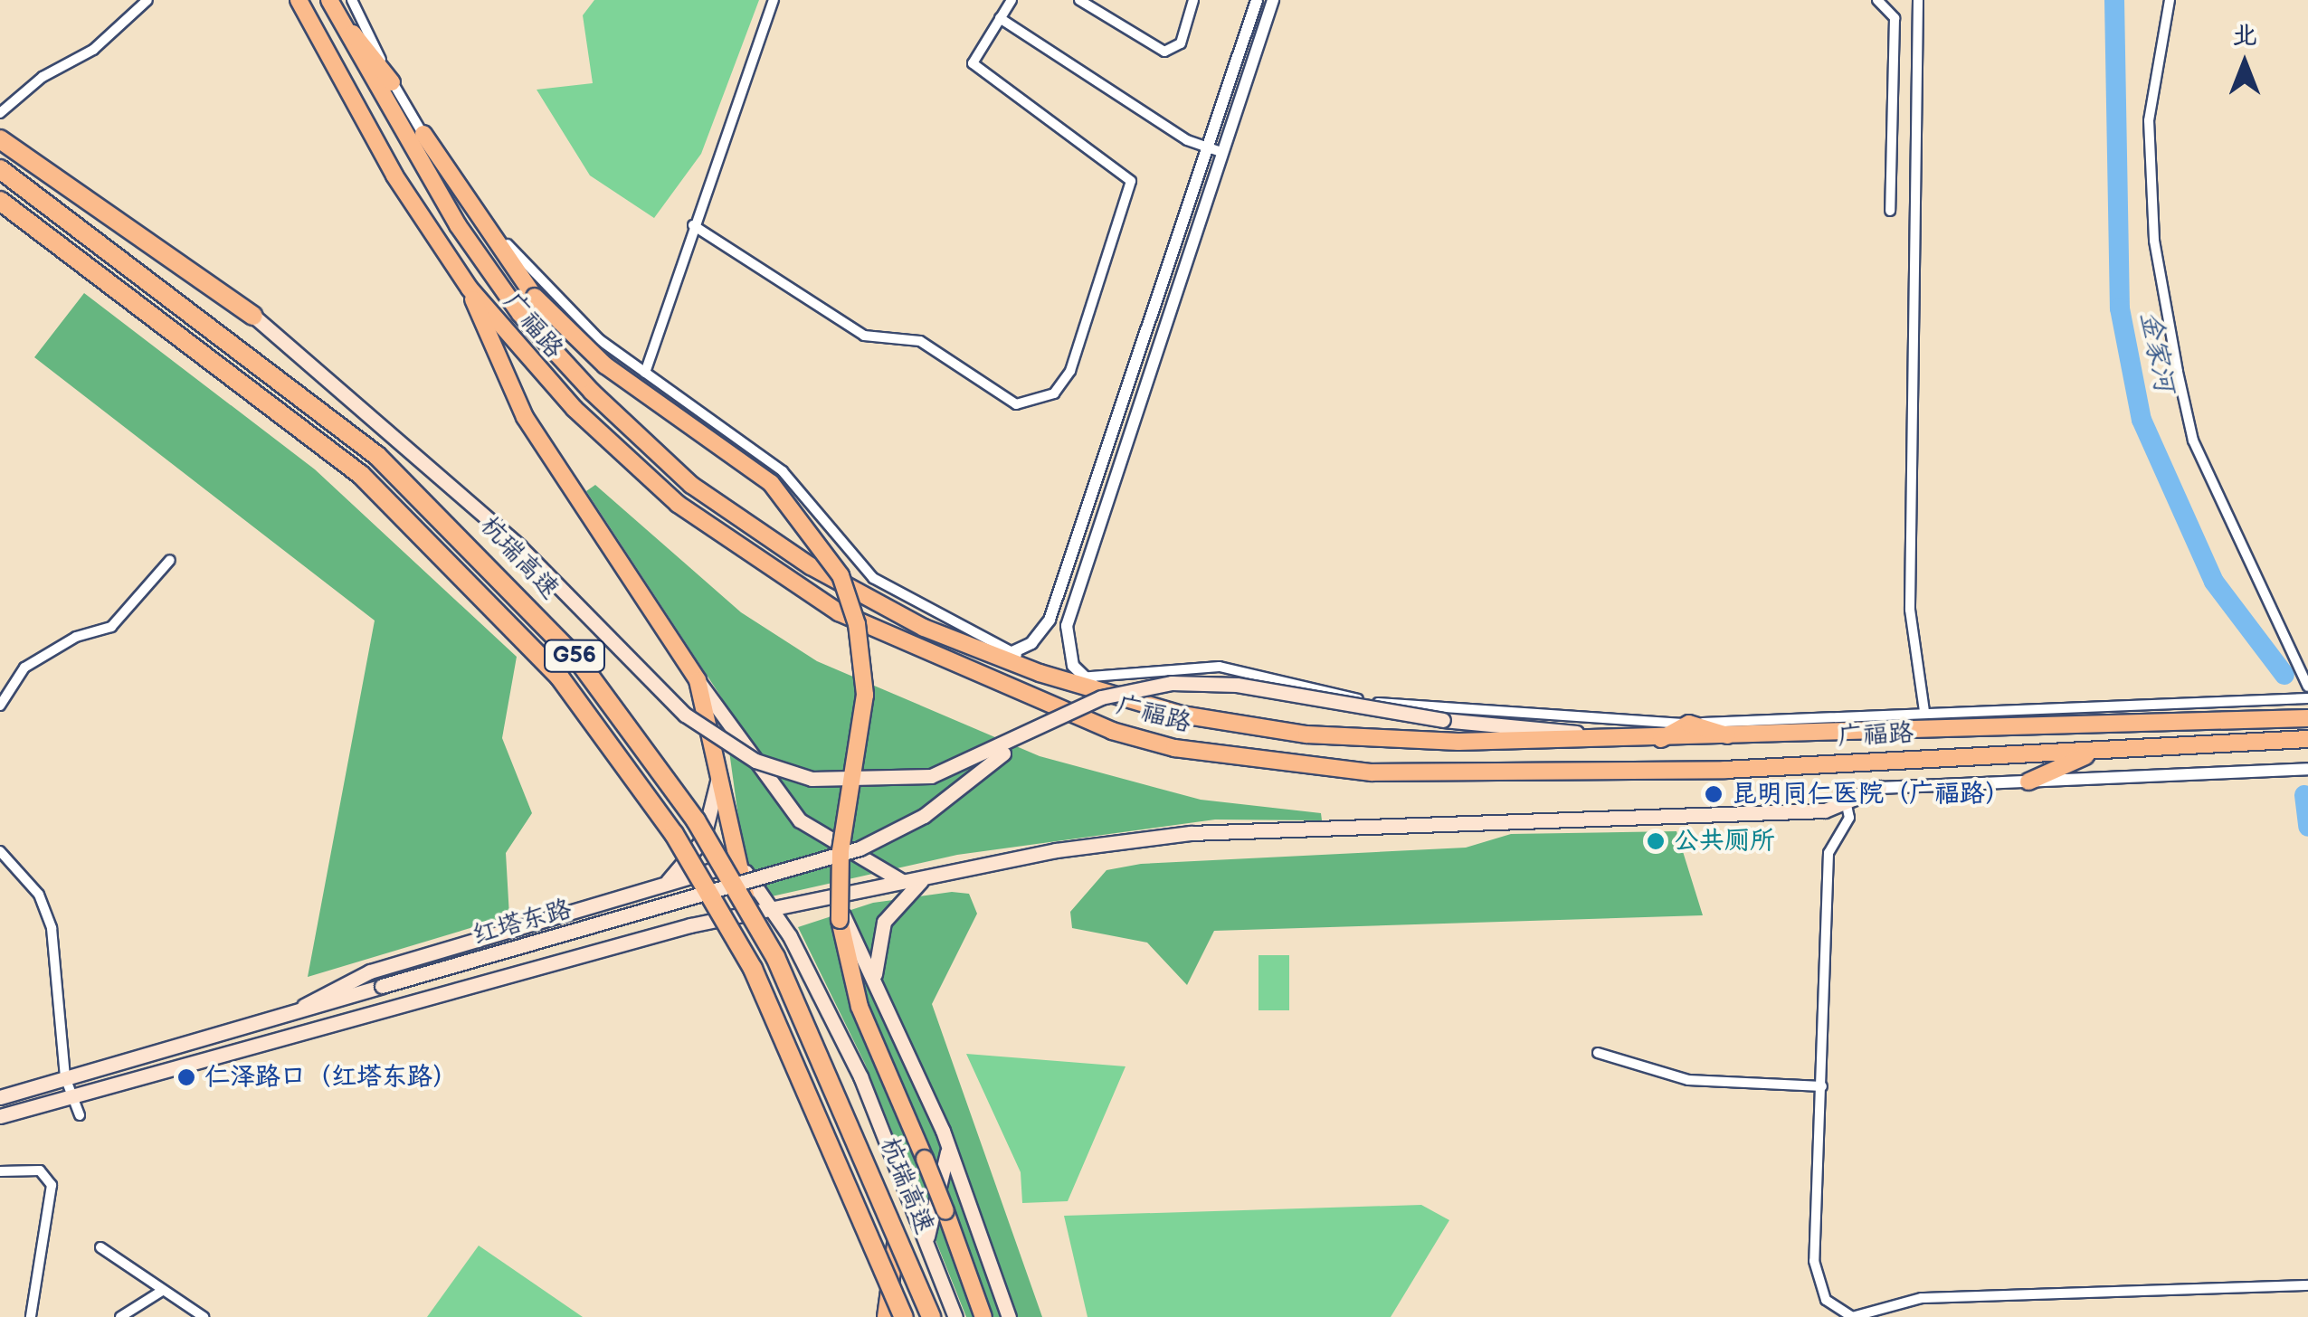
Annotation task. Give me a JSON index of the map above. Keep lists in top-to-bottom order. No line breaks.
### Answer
{"streets":{"highway":["杭瑞高速","G56"],"main road":["广福路","红塔东路"]},"water":["金家河"],"places":["昆明同仁医院（广福路）","公共厕所","仁泽路口（红塔东路）"],"north":"top"}
